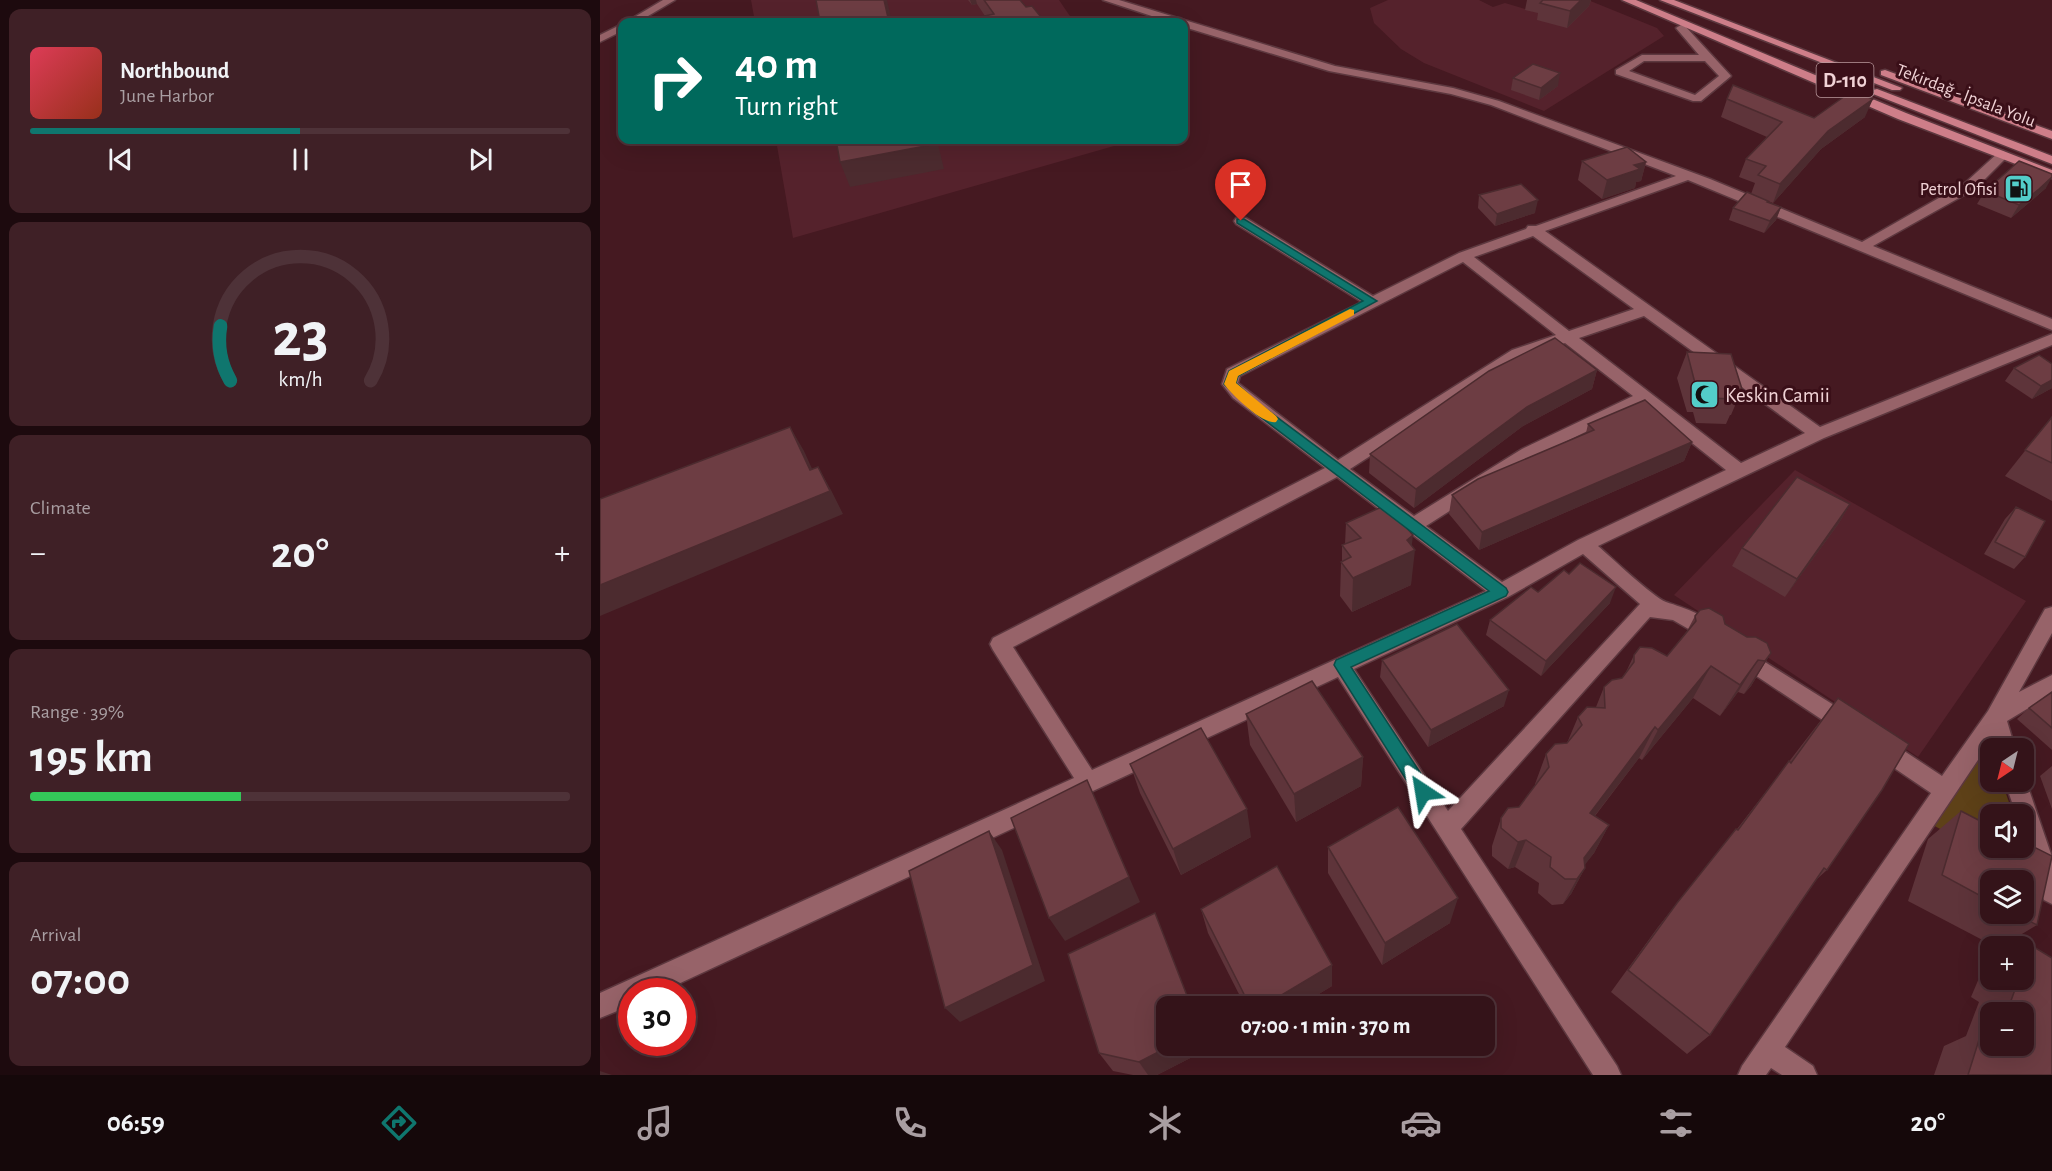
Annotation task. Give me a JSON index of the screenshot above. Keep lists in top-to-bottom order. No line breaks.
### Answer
{"streets":{"highway":["D-110","Tekirdağ - İpsala Yolu"]},"places":{"fuel station":["Petrol Ofisi"],"mosque":["Keskin Camii"]},"north":"bottom left","page":{"turn":["40 m","Turn right"],"song":["Northbound","June Harbor"],"tile":["Climate",["Range · 39%","195 km"],["Arrival","07:00"]],"heat":["−","20°","+"],"map_buttons":["+","−"],"limit":"30","trip":"07:00 · 1 min · 370 m","tabs":["06:59","20°"],"gauge":["23","km/h"]}}
